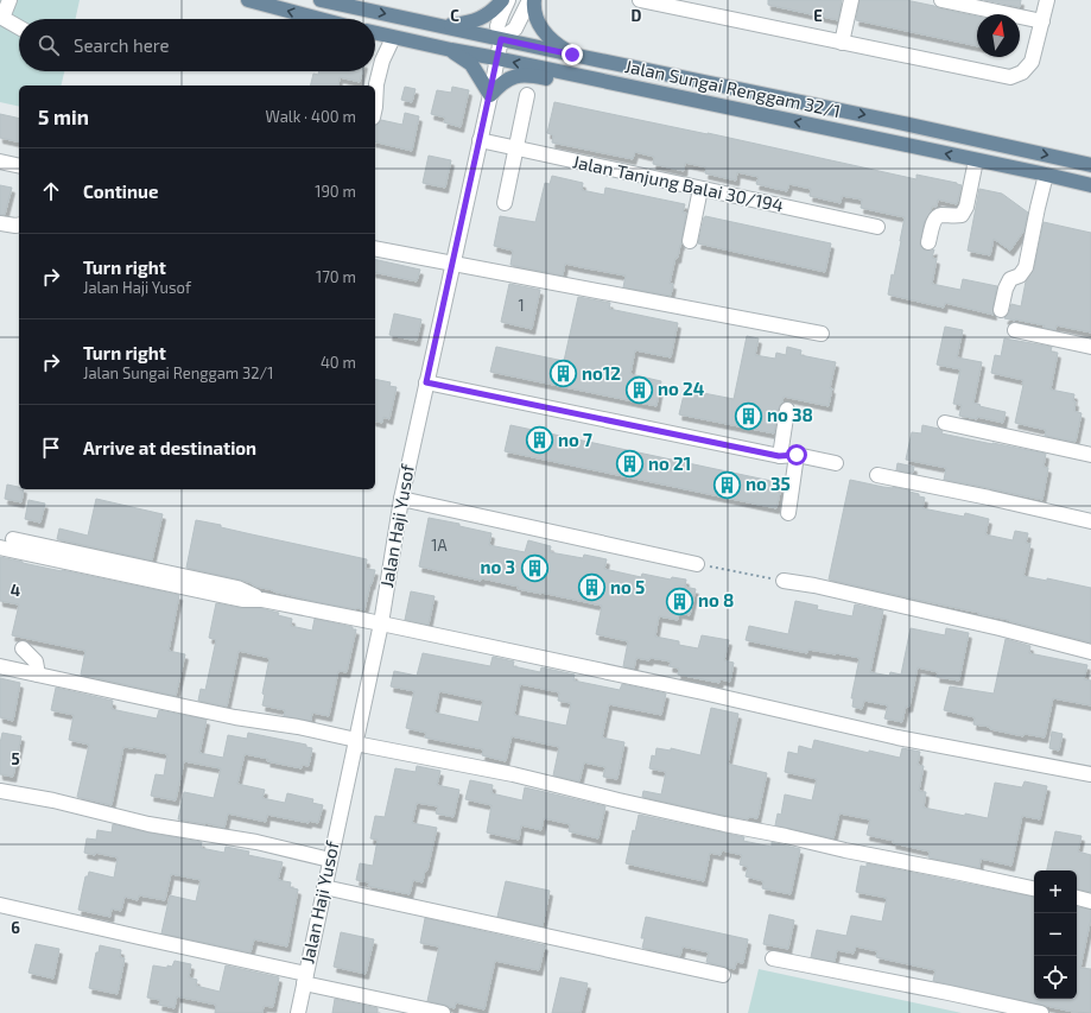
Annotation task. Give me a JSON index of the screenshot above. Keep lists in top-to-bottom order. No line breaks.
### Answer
{"streets":{"main road":["Jalan Sungai Renggam 32/1"],"street":["Jalan Tanjung Balai 30/194","Jalan Haji Yusof"]},"crossings":[["Jalan Sungai Renggam 32/1","Jalan Haji Yusof"],["Jalan Tanjung Balai 30/194","Jalan Haji Yusof"]],"places":{"building":["no12","no 24","no 38","no 7","no 21","no 35","no 3","no 5","no 8"]},"house_numbers":["1","1A"],"north":"top","page":{"search":"Search here","heading":["5 min","Walk · 400 m"],"list":[["Continue","190 m"],["Turn right","Jalan Haji Yusof","170 m"],["Turn right","Jalan Sungai Renggam 32/1","40 m"],"Arrive at destination"],"map_buttons":["+","−"]},"grid":{"columns":["C","D","E"],"rows":["4","5","6"]}}
